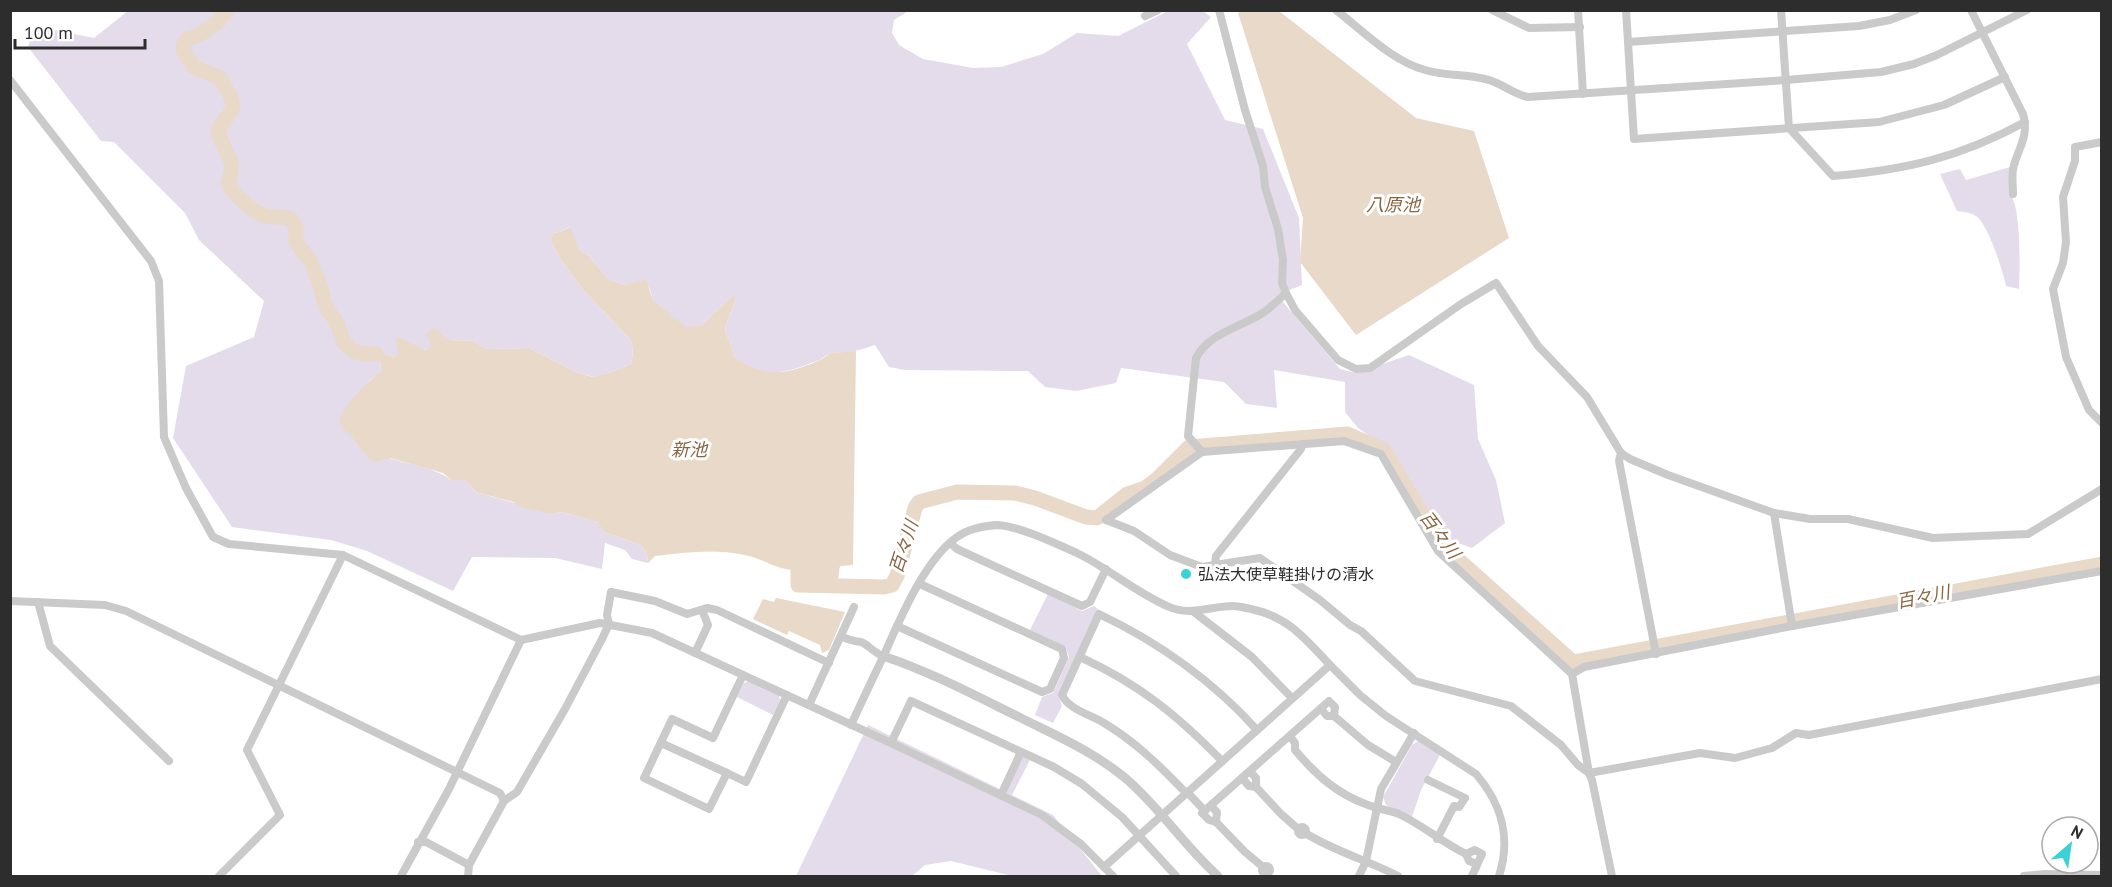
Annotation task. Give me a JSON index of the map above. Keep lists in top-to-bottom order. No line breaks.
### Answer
{"water":["八原池","新池","百々川"],"places":["弘法大使草鞋掛けの清水"],"scale_bar":"100 m","north":"top right"}
